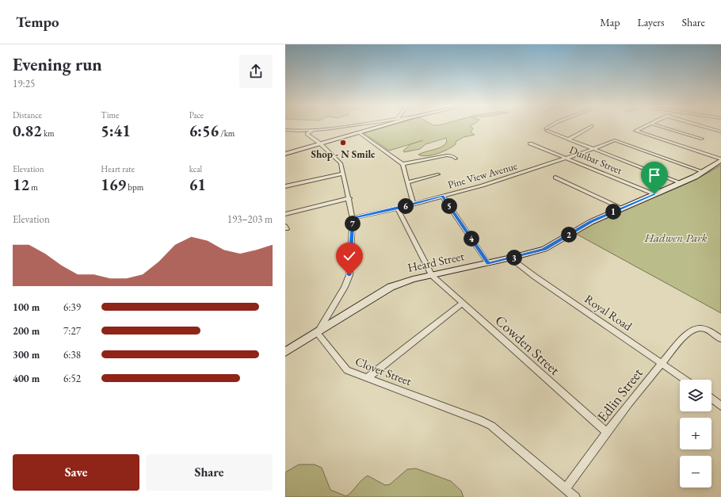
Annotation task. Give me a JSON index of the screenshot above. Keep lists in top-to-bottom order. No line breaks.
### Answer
{"streets":{"street":["Dunbar Street","Pine View Avenue","Heard Street","Royal Road","Cowden Street","Clover Street","Edlin Street"]},"crossings":[["Dunbar Street","Pine View Avenue"],["Dunbar Street","Heard Street"],["Pine View Avenue","Heard Street"],["Pine View Avenue","Cowden Street"],["Heard Street","Royal Road"],["Heard Street","Cowden Street"],["Heard Street","Clover Street"],["Royal Road","Edlin Street"],["Cowden Street","Edlin Street"],["Clover Street","Edlin Street"]],"parks":["Hadwen Park"],"places":["Shop - N Smile"],"page":{"header":"Tempo","nav":["Map","Layers","Share"],"heading":["Evening run","19:25"],"stats":[["Distance","0.82 km"],["Time","5:41"],["Pace","6:56 /km"],["Elevation","12 m"],["Heart rate","169 bpm"],["kcal","61"]],"pins":["5","6","1","7","2","4","3"],"chart":["Elevation","193–203 m"],"list":[{"name":"100 m","note":"6:39"},{"name":"200 m","note":"7:27"},{"name":"300 m","note":"6:38"},{"name":"400 m","note":"6:52"}],"map_buttons":["+","−"],"buttons":["Save","Share"]}}
